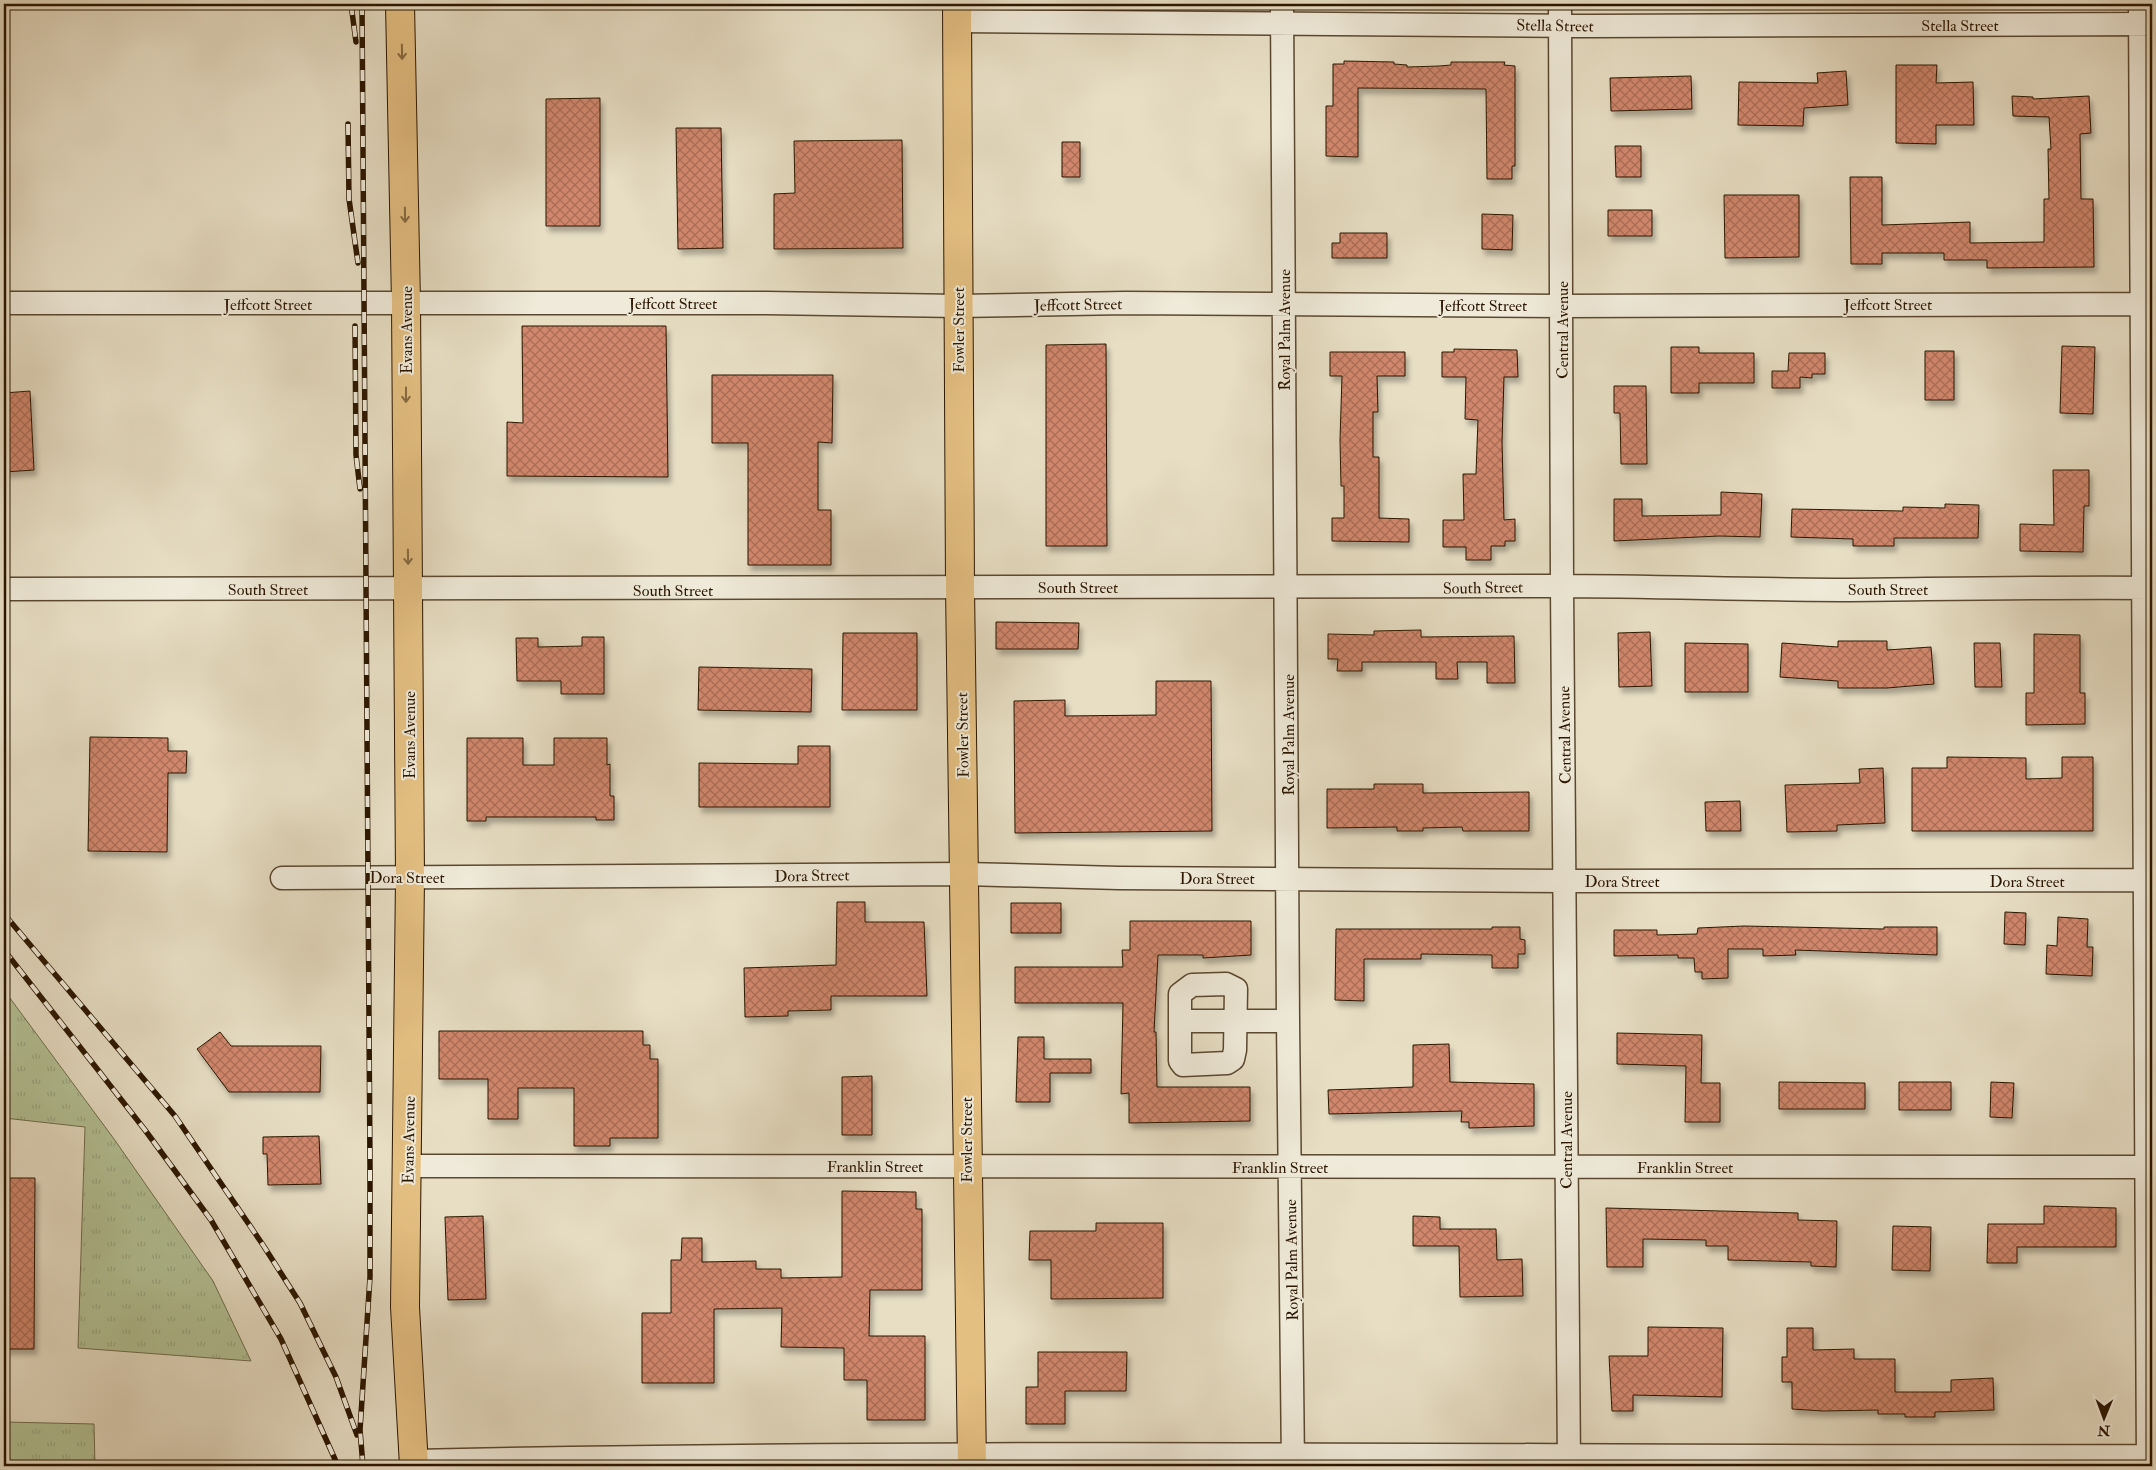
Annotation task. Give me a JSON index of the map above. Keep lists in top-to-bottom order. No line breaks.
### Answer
{"streets":{"main road":["Evans Avenue","Fowler Street"],"street":["Stella Street","Jeffcott Street","Royal Palm Avenue","Central Avenue","South Street","Dora Street","Franklin Street"]},"crossings":[["Stella Street","Fowler Street"],["Stella Street","Royal Palm Avenue"],["Stella Street","Central Avenue"],["Jeffcott Street","Evans Avenue"],["Jeffcott Street","Fowler Street"],["Jeffcott Street","Royal Palm Avenue"],["Jeffcott Street","Central Avenue"],["Evans Avenue","South Street"],["Evans Avenue","Dora Street"],["Evans Avenue","Franklin Street"],["Fowler Street","South Street"],["Fowler Street","Dora Street"],["Fowler Street","Franklin Street"],["Royal Palm Avenue","South Street"],["Royal Palm Avenue","Dora Street"],["Royal Palm Avenue","Franklin Street"],["Central Avenue","South Street"],["Central Avenue","Dora Street"],["Central Avenue","Franklin Street"]],"one_way":["Evans Avenue"],"north":"bottom"}
